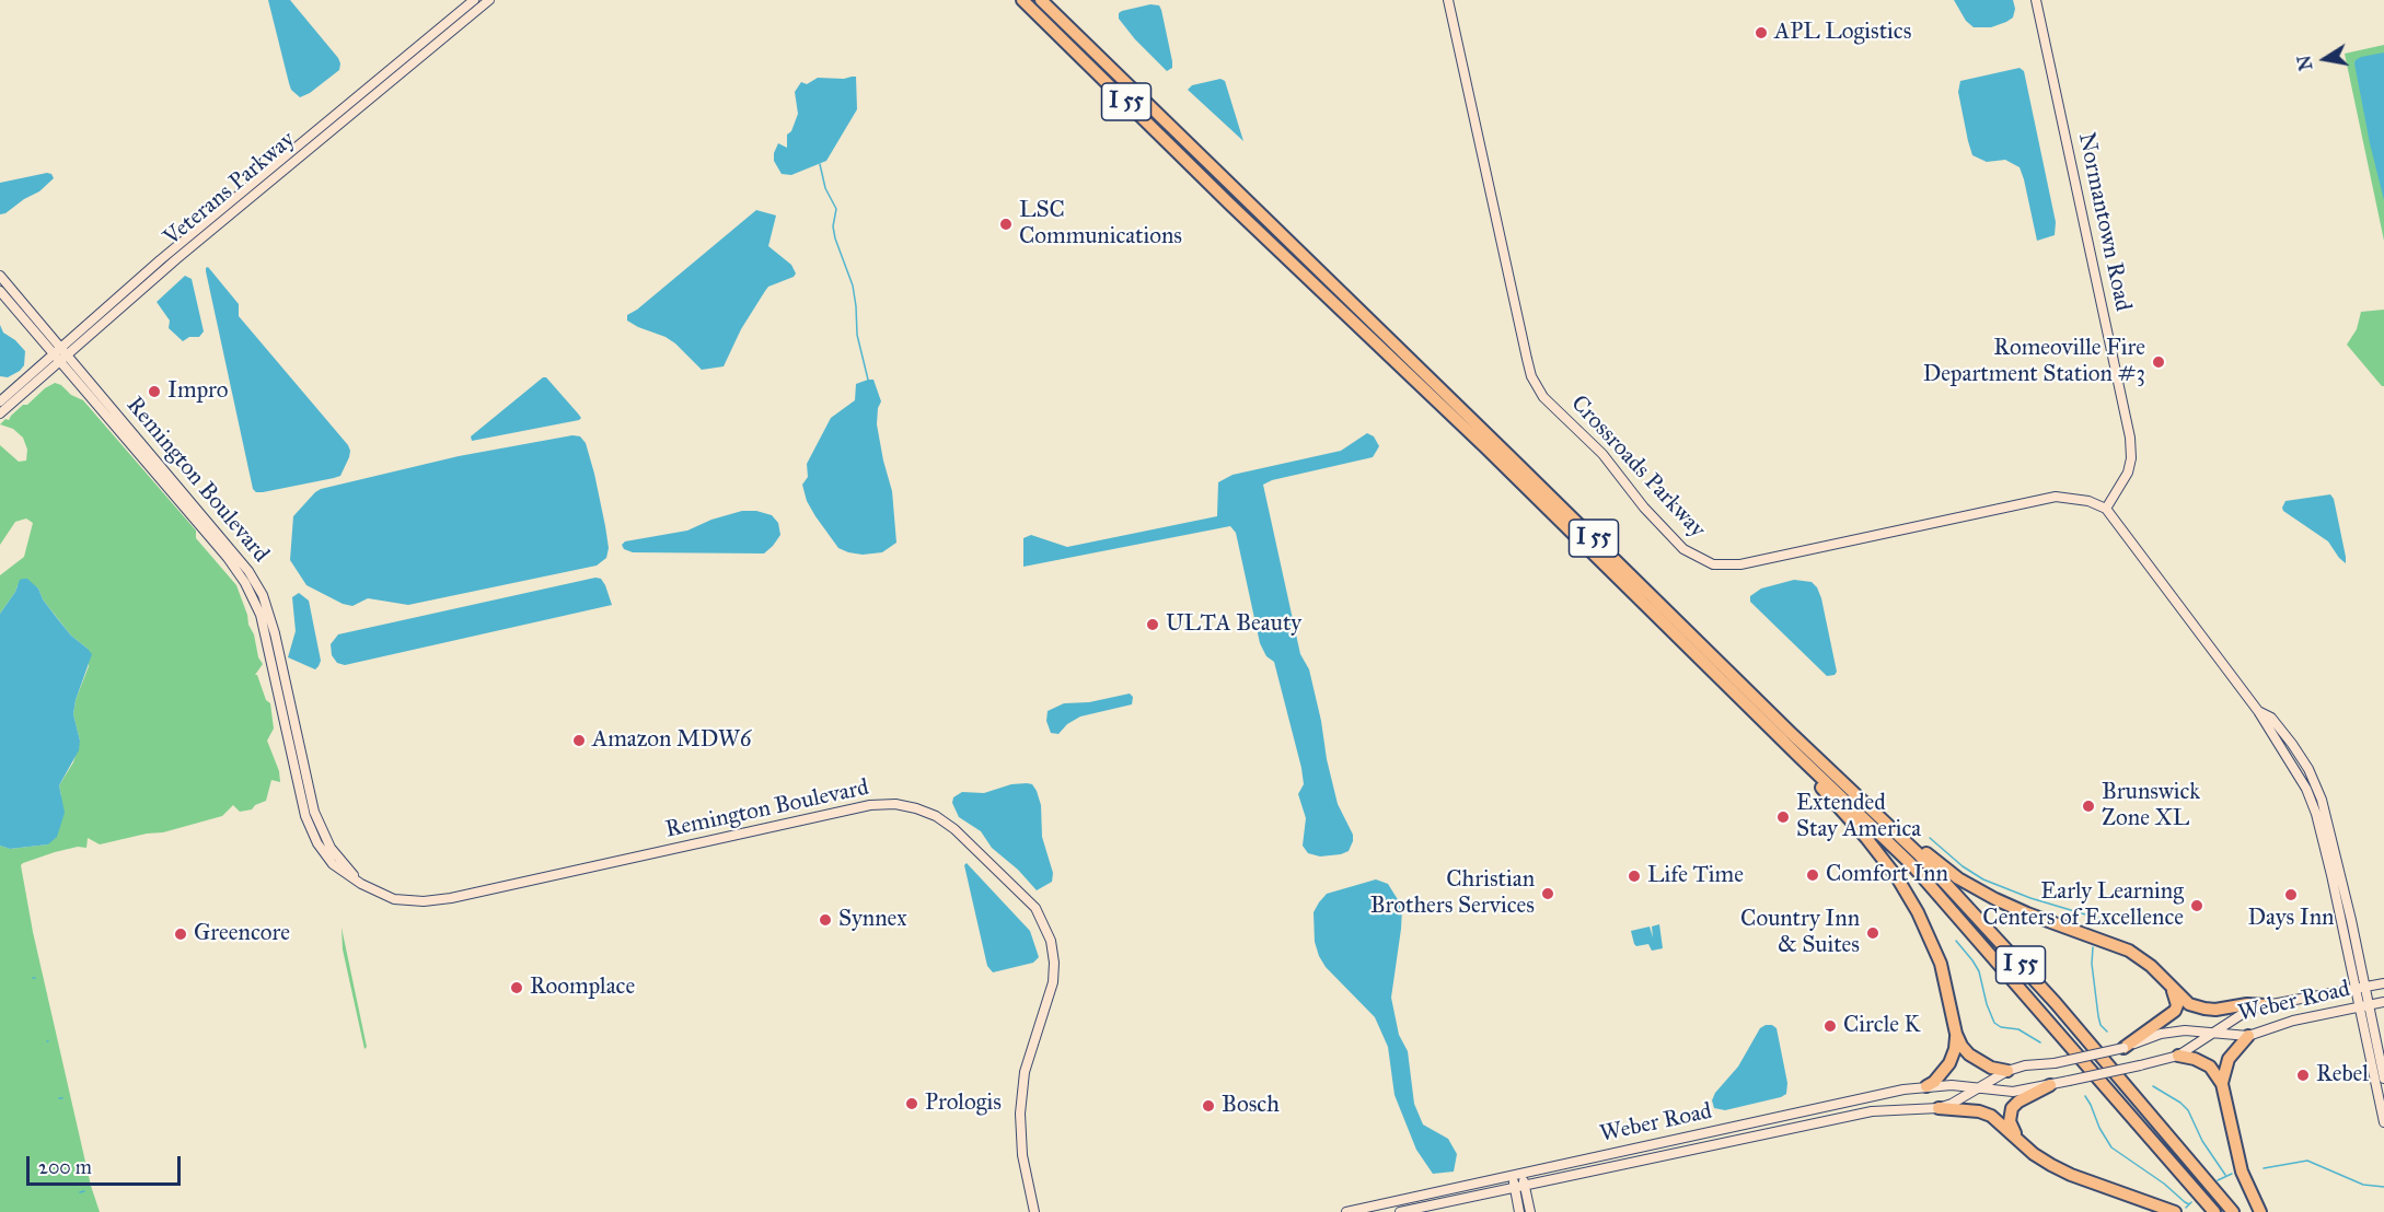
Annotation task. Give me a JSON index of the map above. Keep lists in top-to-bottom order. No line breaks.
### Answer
{"streets":{"highway":["I 55"],"street":["Veterans Parkway","Normantown Road","Crossroads Parkway","Remington Boulevard","Weber Road"]},"crossings":[["Veterans Parkway","Remington Boulevard"],["Normantown Road","Crossroads Parkway"]],"places":["APL Logistics","LSC Communications","Romeoville Fire Department Station #3","Impro","ULTA Beauty","Amazon MDW6","Brunswick Zone XL","Extended Stay America","Comfort Inn","Life Time","Christian Brothers Services","Days Inn","Early Learning Centers of Excellence","Synnex","Country Inn & Suites","Greencore","Roomplace","Circle K","Rebel","Prologis","Bosch"],"scale_bar":"200 m","north":"left"}
